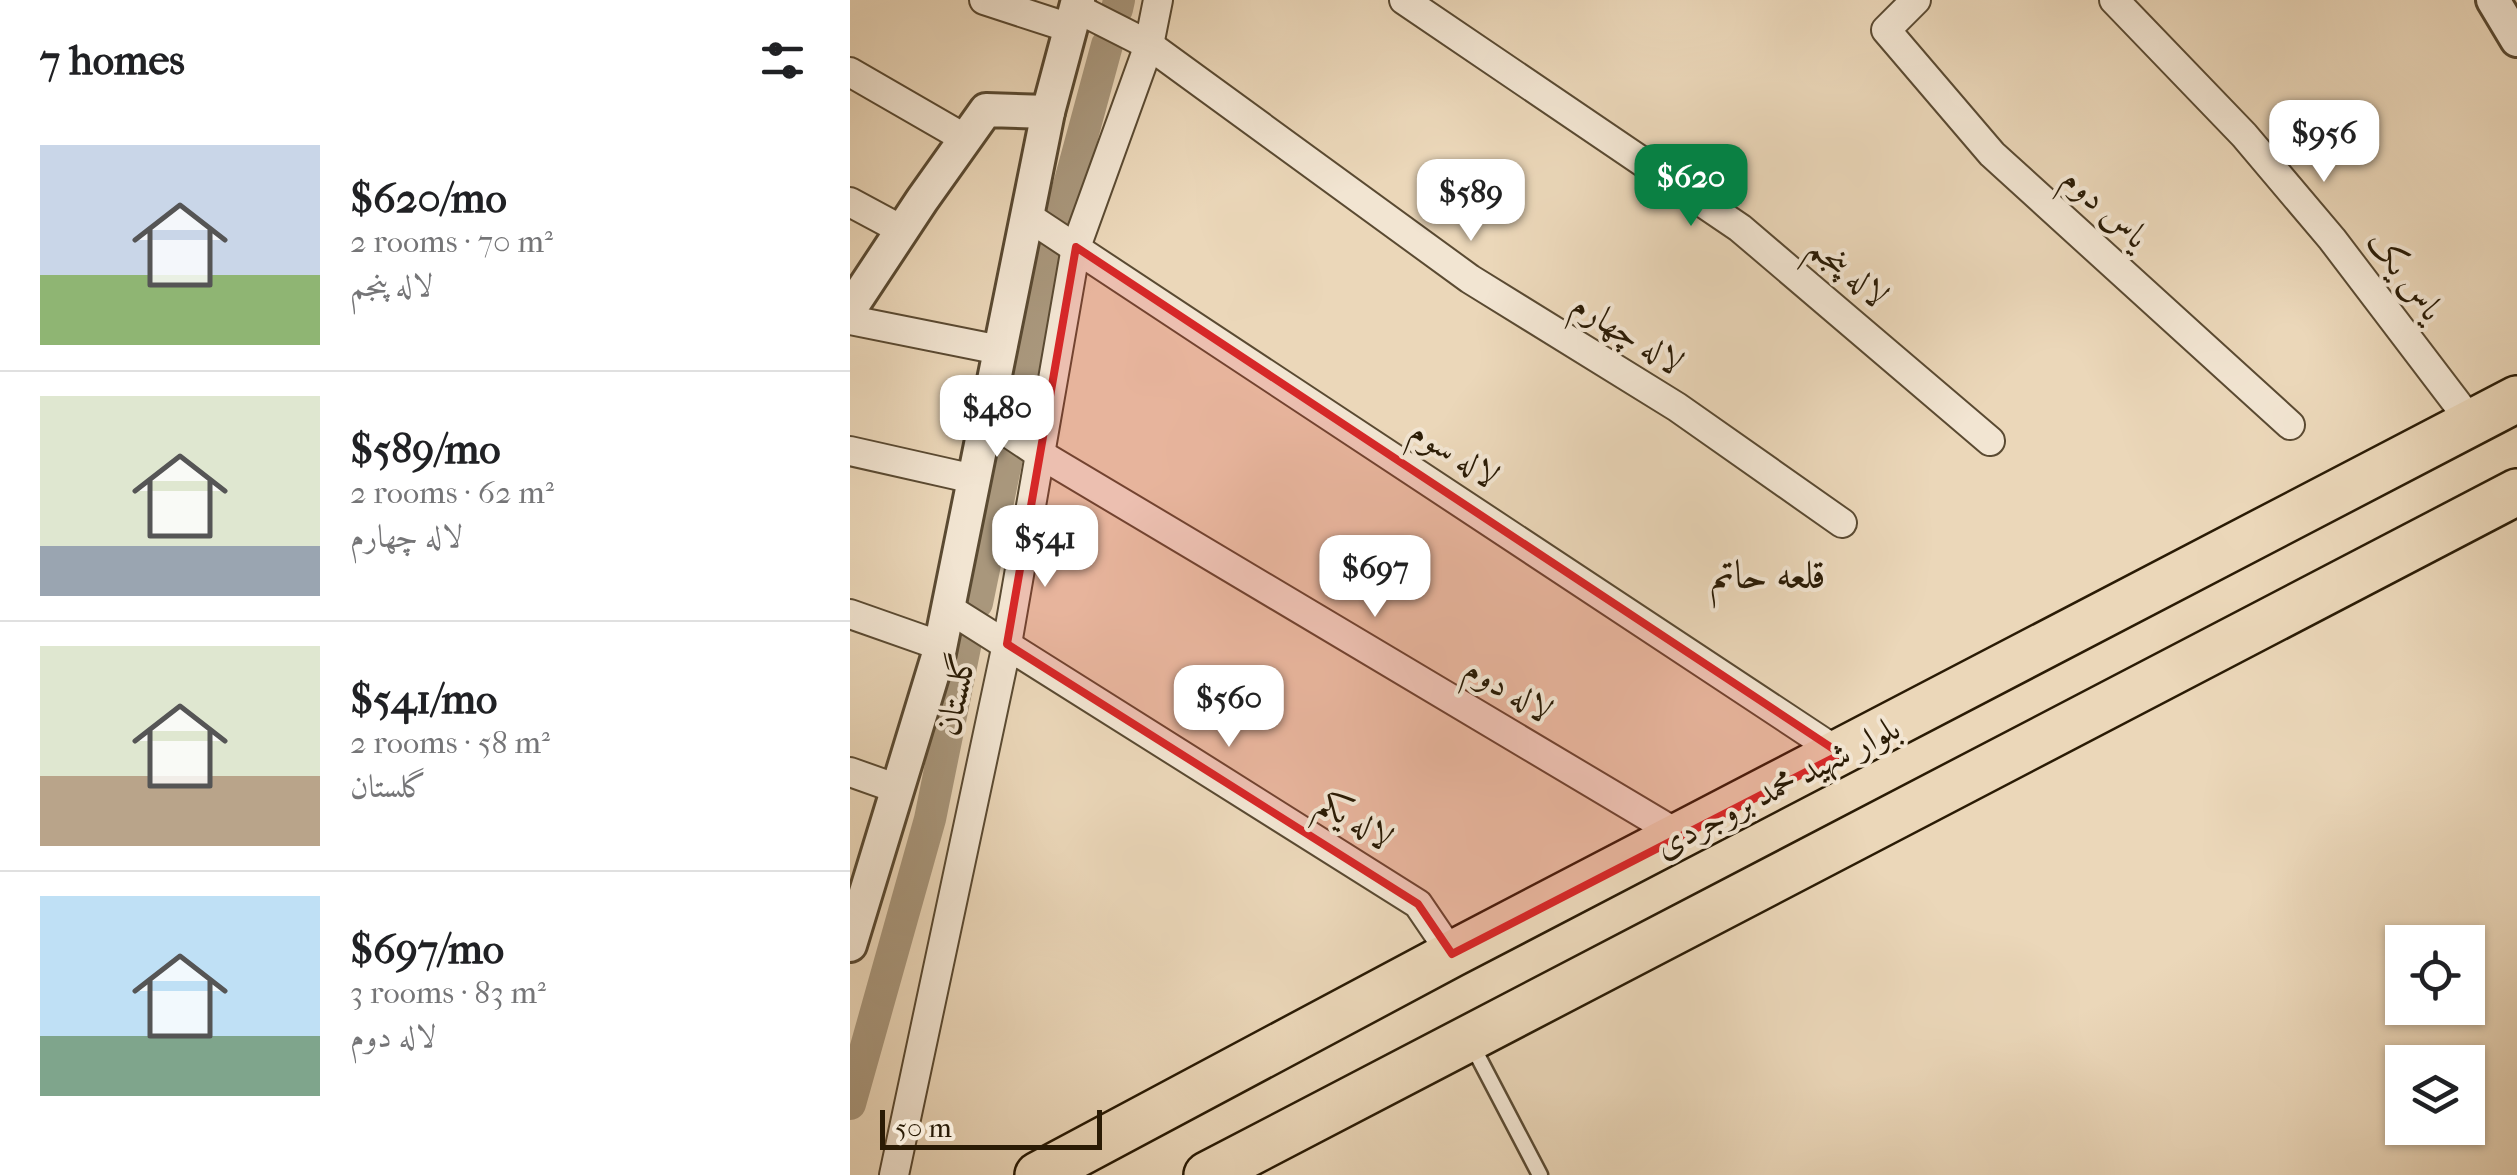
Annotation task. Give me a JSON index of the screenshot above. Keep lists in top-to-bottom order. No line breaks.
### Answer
{"streets":{"highway":["بلوار شهید محمد بروجردی"],"street":["یاس دوم","لاله پنجم","یاس یک","لاله چهارم","لاله سوم","لاله دوم","گلستان","لاله یکم"]},"crossings":[["یاس یک","بلوار شهید محمد بروجردی"],["لاله چهارم","گلستان"],["لاله سوم","گلستان"],["لاله سوم","بلوار شهید محمد بروجردی"],["لاله دوم","گلستان"],["لاله دوم","بلوار شهید محمد بروجردی"],["گلستان","لاله یکم"],["بلوار شهید محمد بروجردی","لاله یکم"]],"districts":["قلعه حاتم"],"scale_bar":"50 m","page":{"heading":"7 homes","price":["$956","$620","$589","$480","$541","$697","$560"],"list":[{"name":"$620/mo","note":"2 rooms · 70 m² · لاله پنجم"},{"name":"$589/mo","note":"2 rooms · 62 m² · لاله چهارم"},{"name":"$541/mo","note":"2 rooms · 58 m² · گلستان"},{"name":"$697/mo","note":"3 rooms · 83 m² · لاله دوم"}],"scale":"50 m"}}
